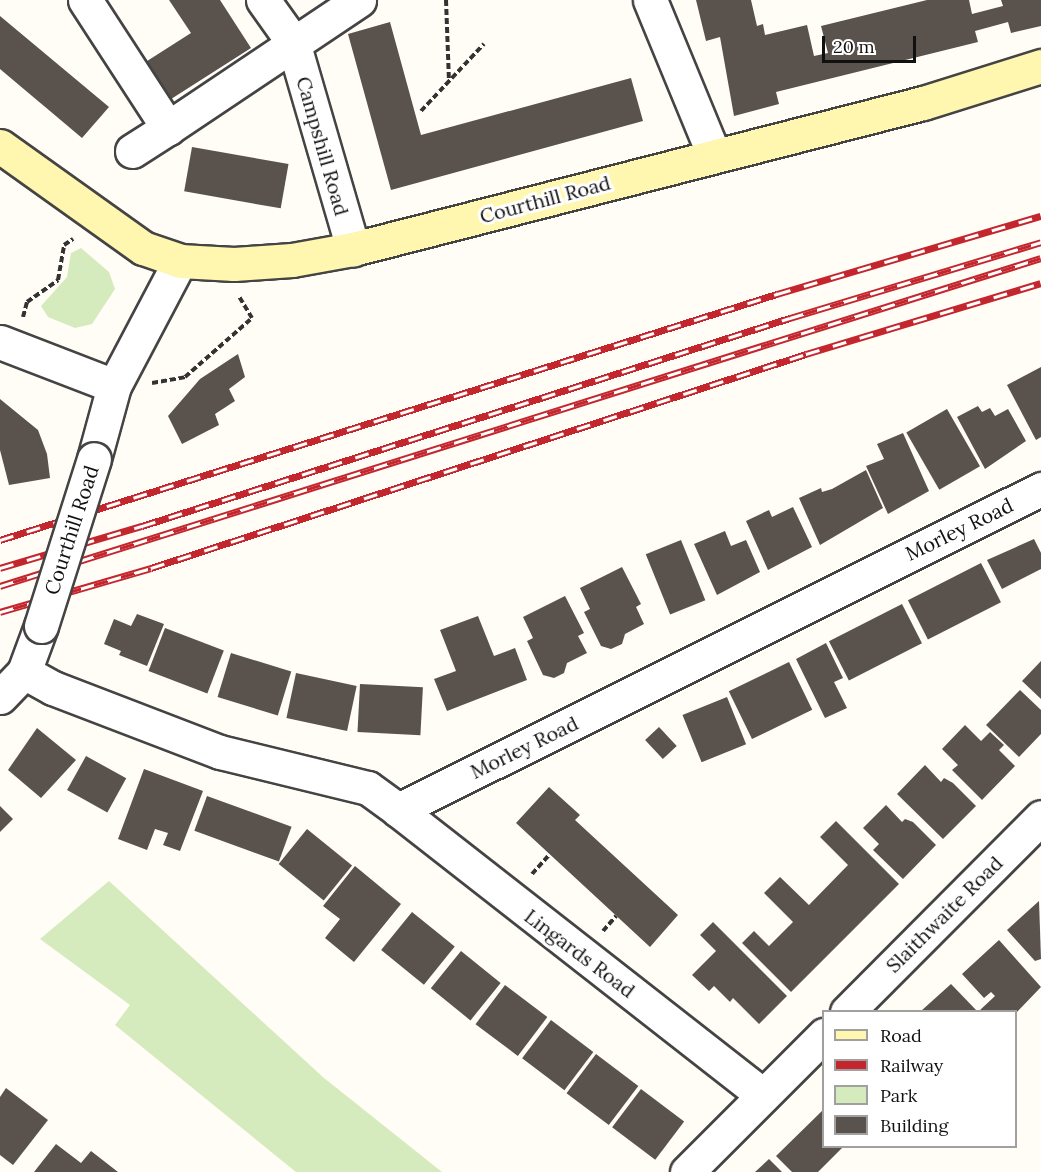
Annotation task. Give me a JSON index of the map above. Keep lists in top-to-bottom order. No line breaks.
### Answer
{"streets":{"street":["Campshill Road","Courthill Road","Morley Road","Slaithwaite Road","Lingards Road"]},"crossings":[["Campshill Road","Courthill Road"],["Morley Road","Lingards Road"]],"legend":["Road","Railway","Park","Building"],"scale_bar":"20 m"}
